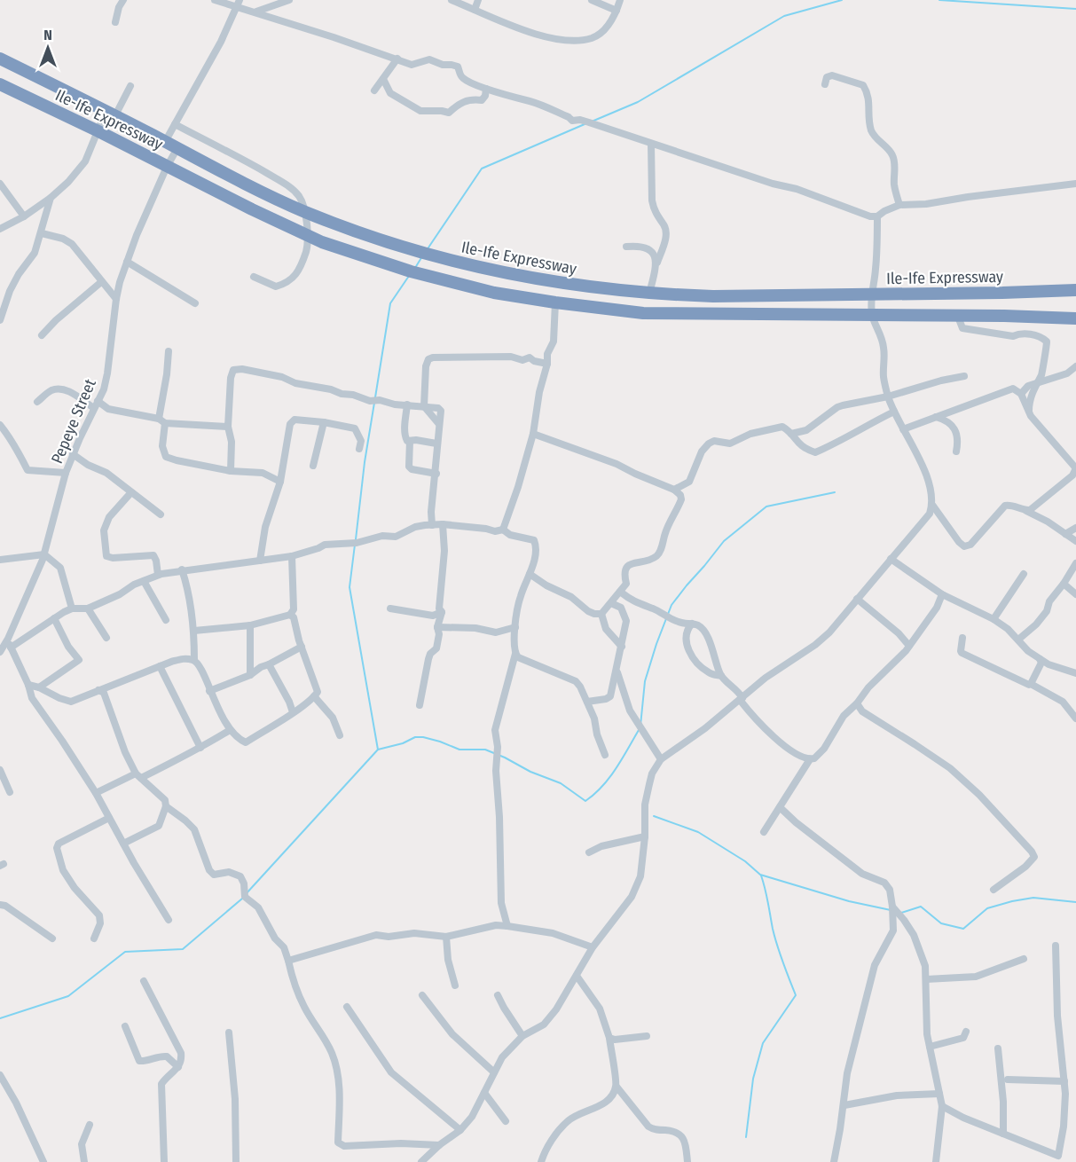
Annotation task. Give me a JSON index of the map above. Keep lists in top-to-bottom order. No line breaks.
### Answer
{"streets":{"highway":["Ile-Ife Expressway"],"street":["Pepeye Street"]},"crossings":[["Ile-Ife Expressway","Pepeye Street"]],"north":"top"}
